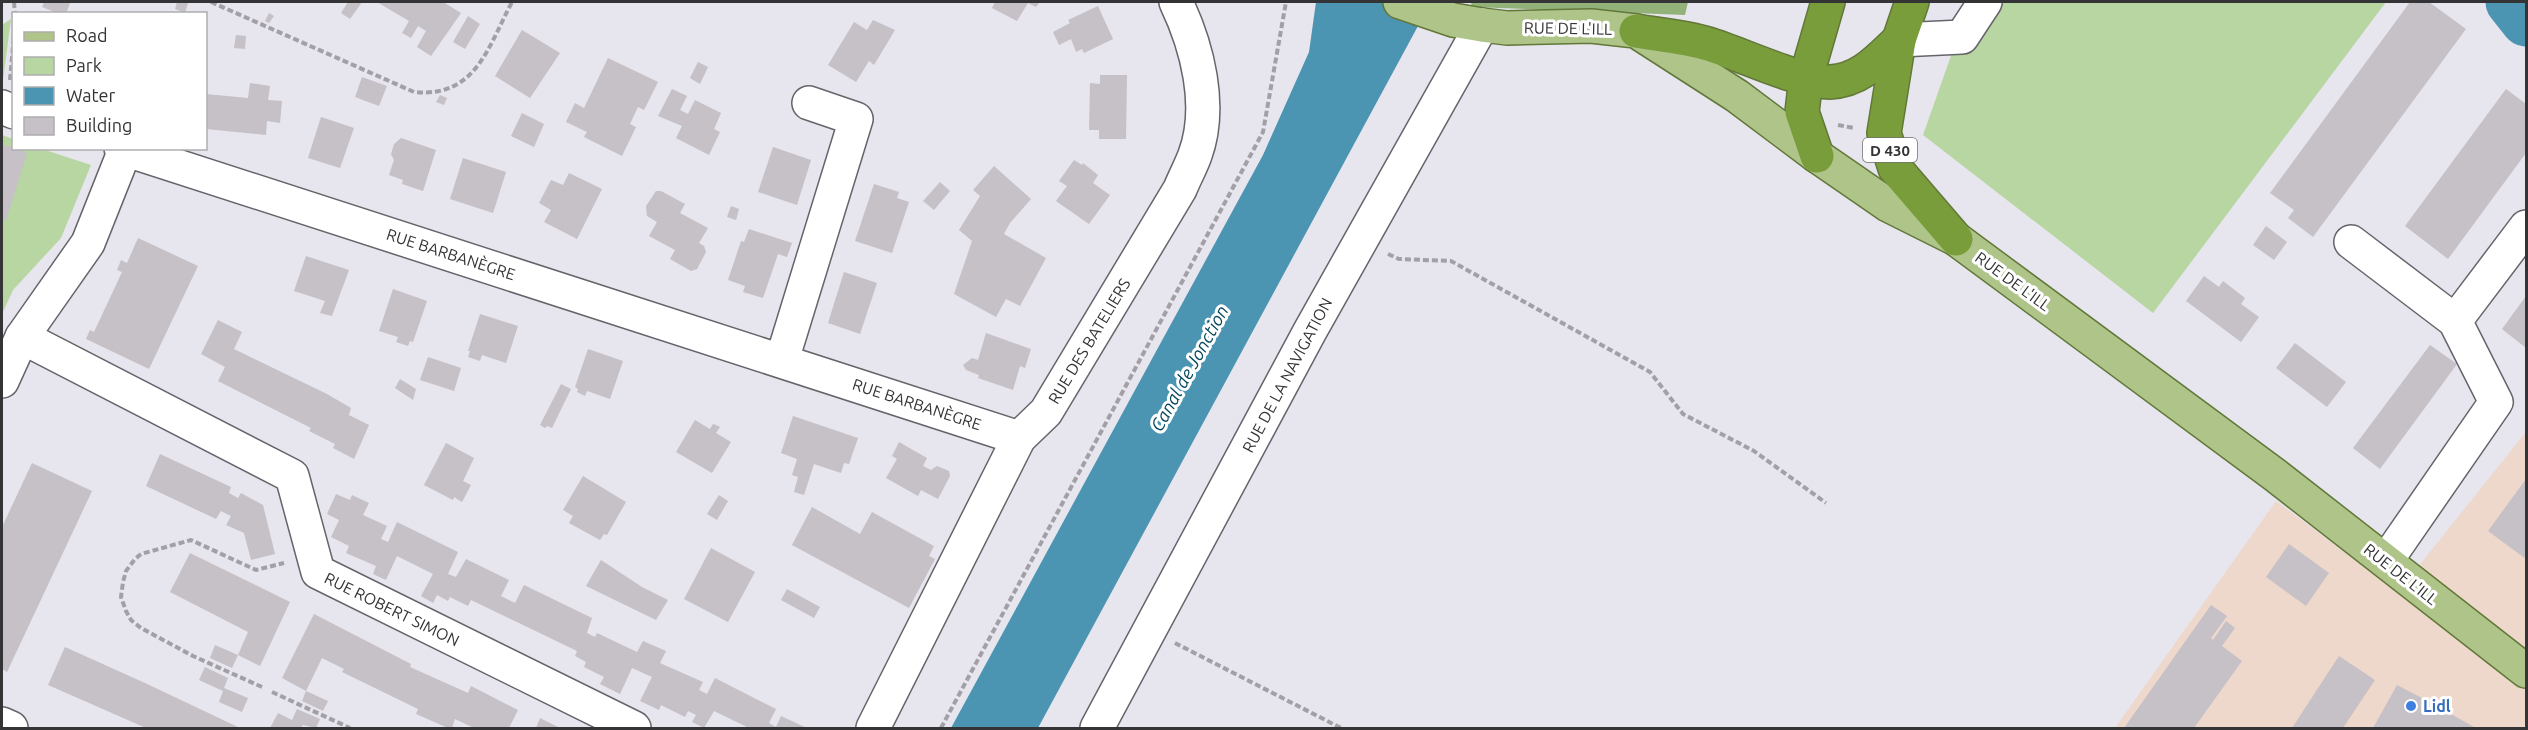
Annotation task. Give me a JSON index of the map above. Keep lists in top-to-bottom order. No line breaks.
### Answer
{"streets":{"highway":["D 430"],"main road":["RUE DE L'ILL"],"street":["RUE BARBANÈGRE","RUE DES BATELIERS","RUE DE LA NAVIGATION","RUE ROBERT SIMON"]},"crossings":[["RUE DE L'ILL","D 430"],["RUE DE L'ILL","RUE DE LA NAVIGATION"],["RUE BARBANÈGRE","RUE DES BATELIERS"]],"water":["Canal de Jonction"],"places":["Lidl"],"legend":["Road","Park","Water","Building"]}
